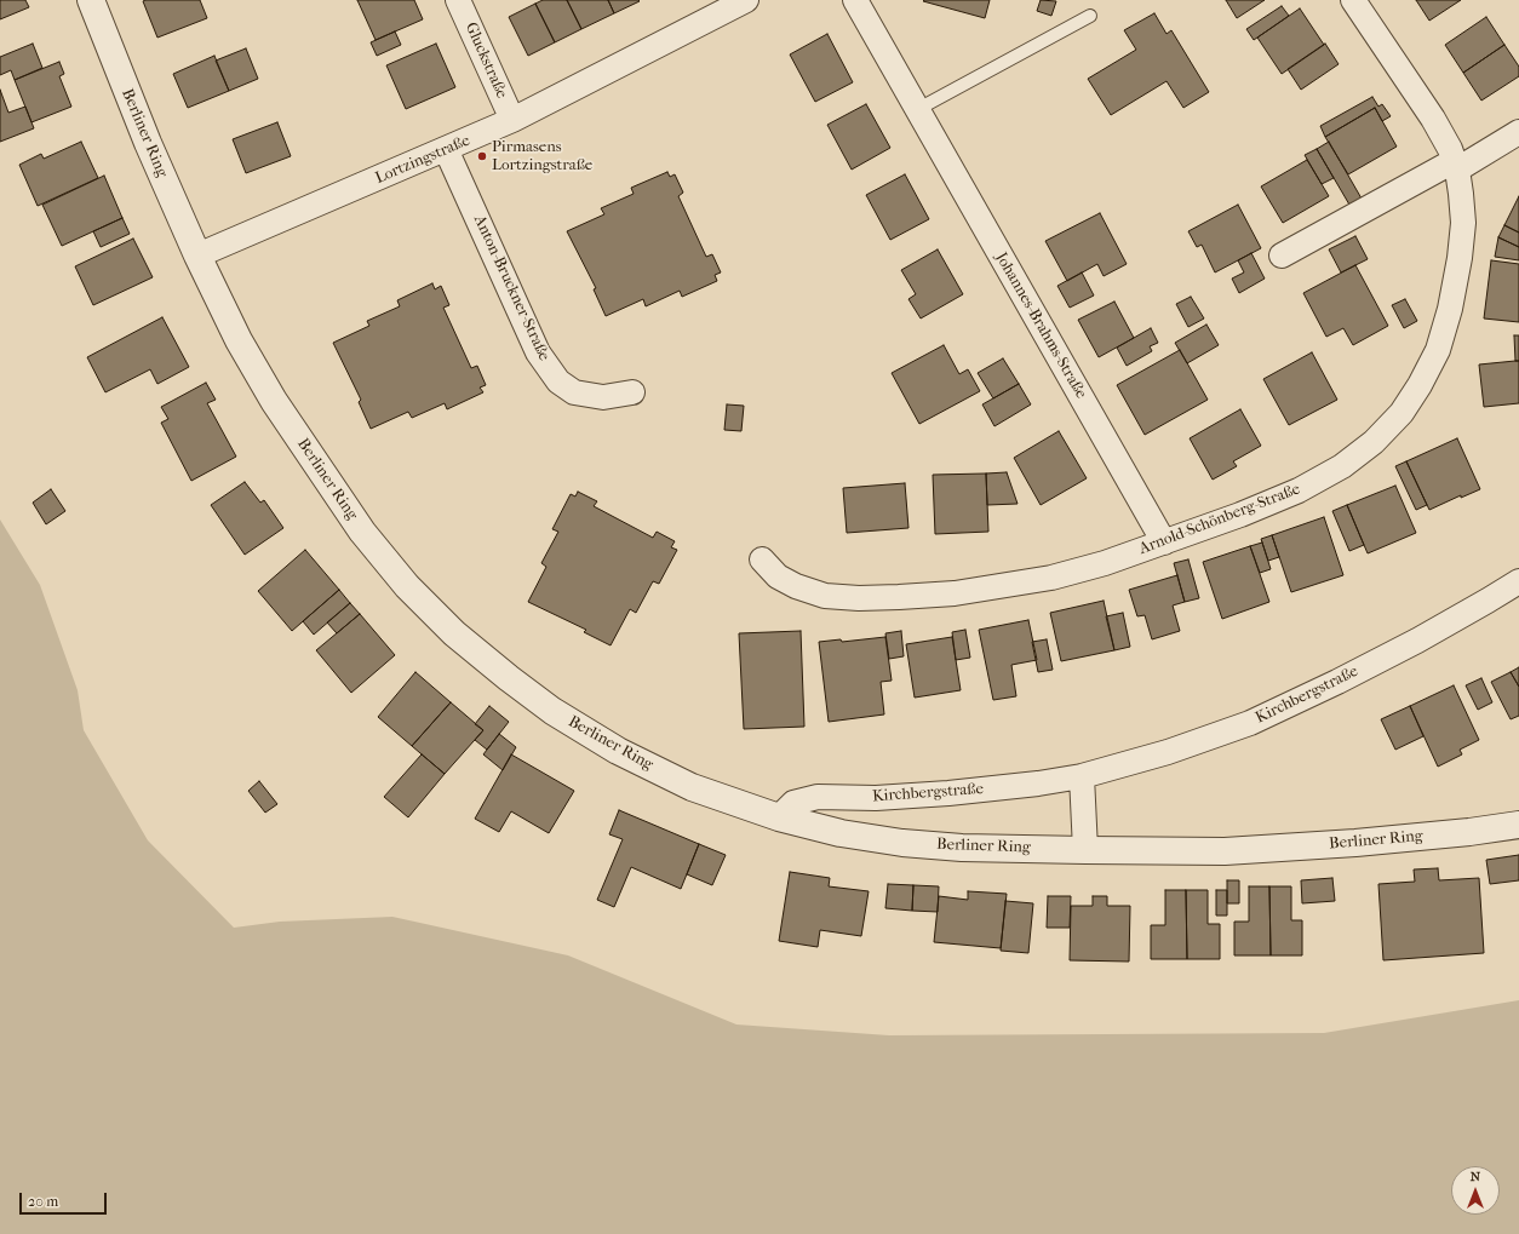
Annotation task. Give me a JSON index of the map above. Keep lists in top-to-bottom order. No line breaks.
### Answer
{"streets":{"street":["Gluckstraße","Berliner Ring","Lortzingstraße","Anton-Bruckner-Straße","Johannes-Brahms-Straße","Arnold-Schönberg-Straße","Kirchbergstraße"]},"crossings":[["Gluckstraße","Lortzingstraße"],["Berliner Ring","Lortzingstraße"],["Berliner Ring","Kirchbergstraße"],["Lortzingstraße","Anton-Bruckner-Straße"],["Johannes-Brahms-Straße","Arnold-Schönberg-Straße"]],"places":["Pirmasens Lortzingstraße"],"scale_bar":"20 m","north":"top"}
